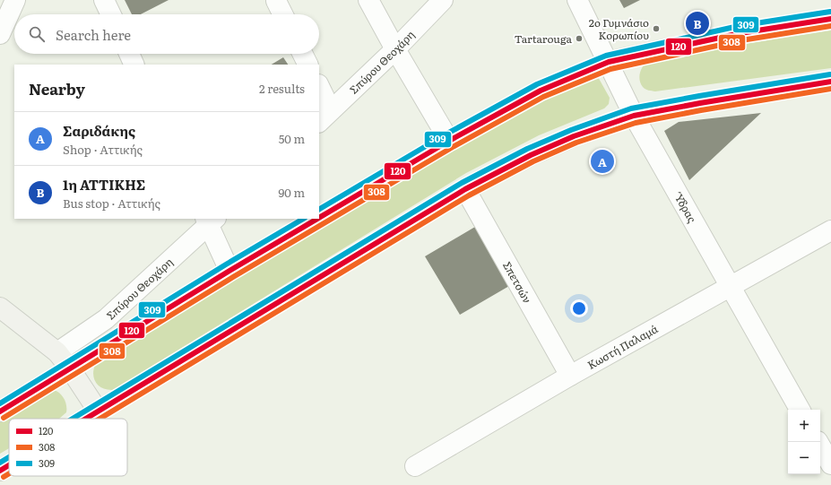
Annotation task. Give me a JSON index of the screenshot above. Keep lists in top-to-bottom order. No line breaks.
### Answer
{"streets":{"street":["Σπύρου Θεοχάρη","Ύδρας","Σπετσών","Κωστή Παλαμά"]},"crossings":[["Ύδρας","Κωστή Παλαμά"],["Σπετσών","Κωστή Παλαμά"]],"places":["2ο Γυμνάσιο Κορωπίου","Tartarouga"],"lines":["transit line 309","transit line 120","transit line 308"],"legend":["120","308","309"],"page":{"pins":["B","A"],"search":"Search here","heading":["Nearby","2 results"],"list":[{"mark":"A","name":"Σαριδάκης","note":"Shop · Αττικής","value":"50 m"},{"mark":"B","name":"1η ΑΤΤΙΚΗΣ","note":"Bus stop · Αττικής","value":"90 m"}],"map_buttons":["+","−"]}}
